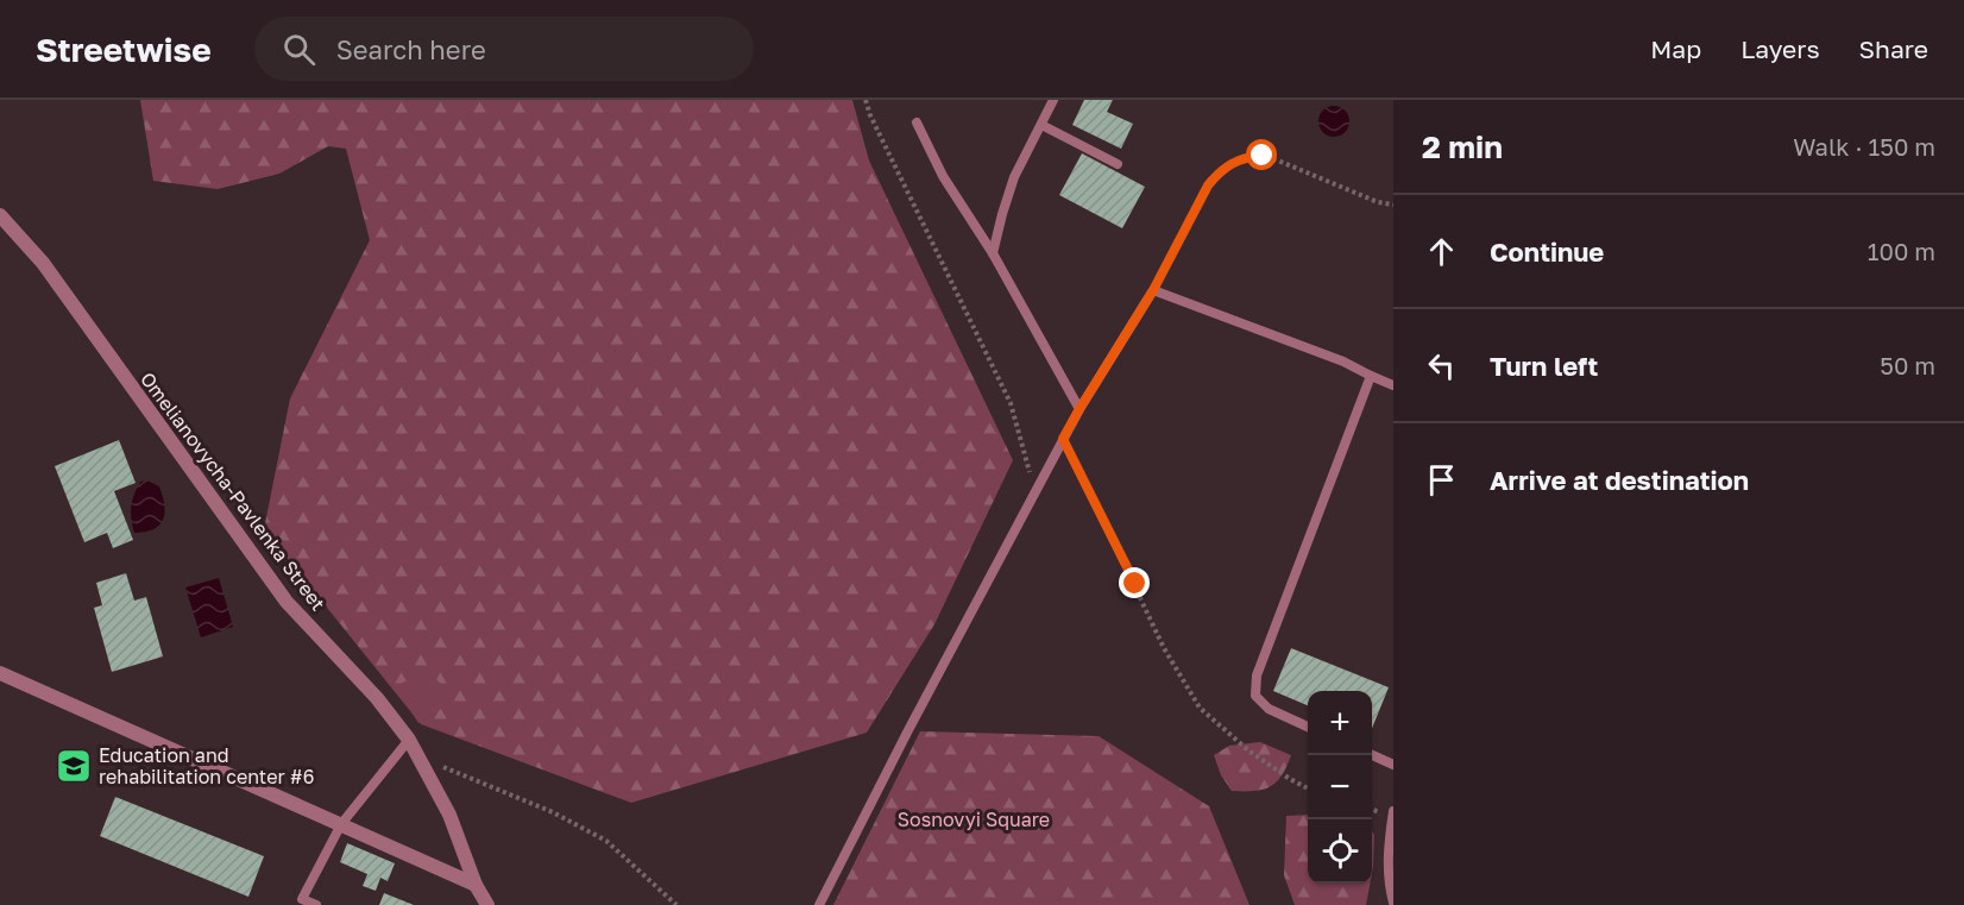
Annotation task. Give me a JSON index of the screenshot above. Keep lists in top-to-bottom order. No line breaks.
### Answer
{"streets":{"street":["Omelianovycha-Pavlenka Street"]},"parks":["Sosnovyi Square"],"places":{"school or university":["Education and rehabilitation center #6"]},"page":{"header":"Streetwise","search":"Search here","nav":["Map","Layers","Share"],"heading":["2 min","Walk · 150 m"],"list":[["Continue","100 m"],["Turn left","50 m"],"Arrive at destination"],"map_buttons":["+","−"]}}
